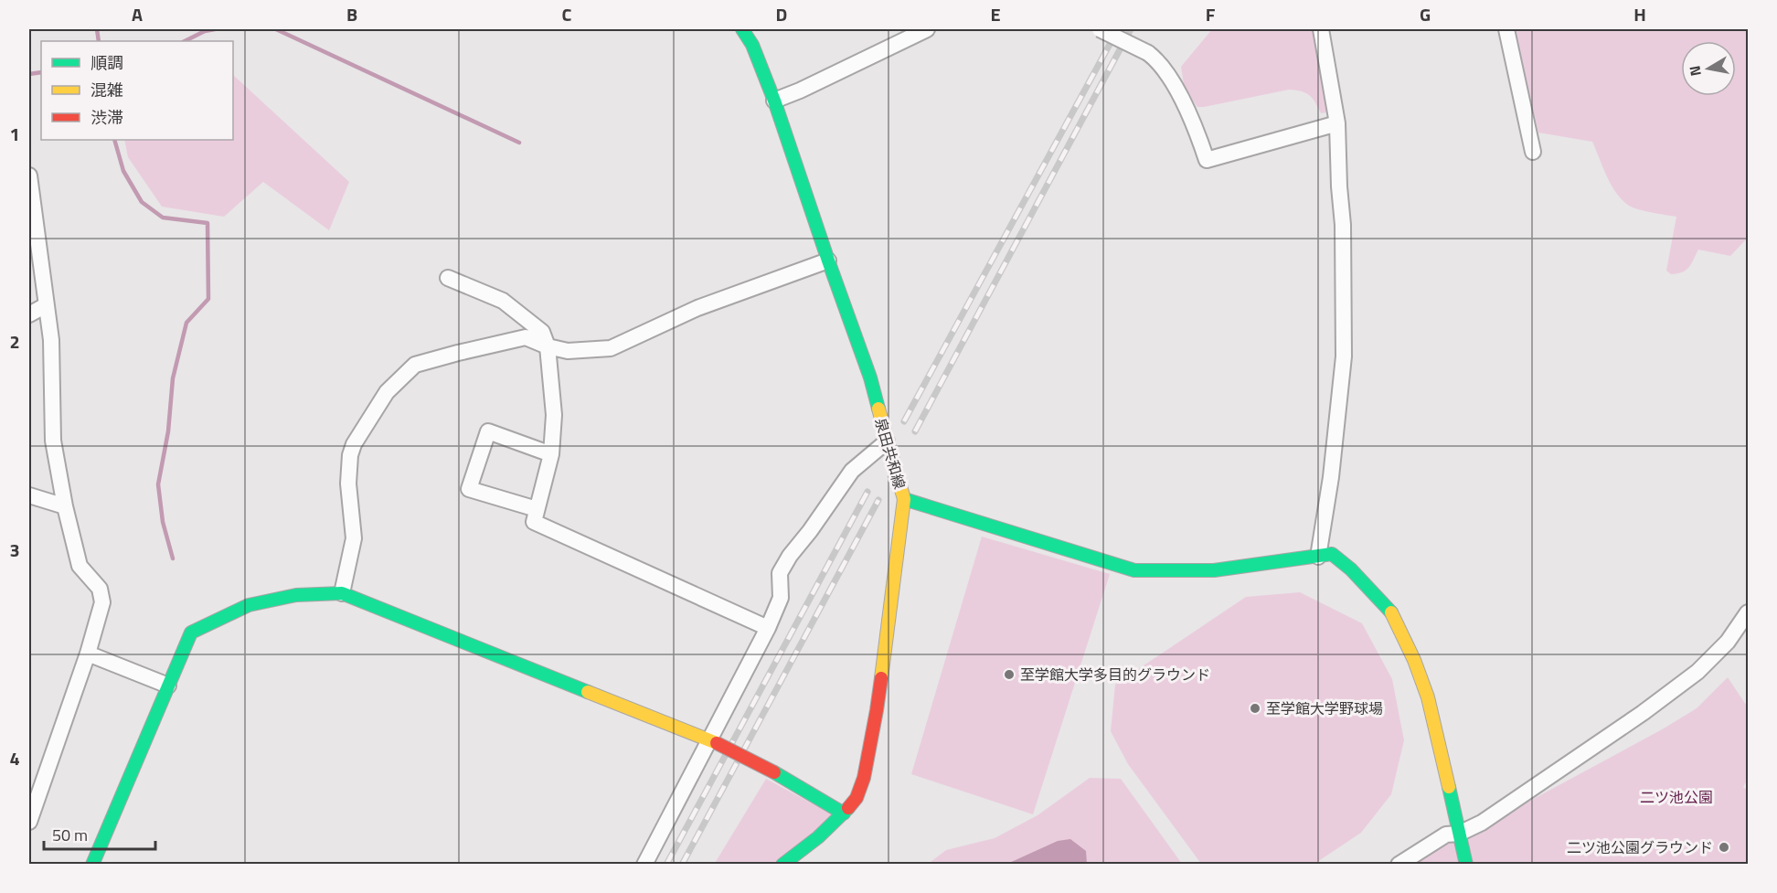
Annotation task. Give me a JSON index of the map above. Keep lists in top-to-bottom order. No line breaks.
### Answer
{"streets":{"street":["泉田共和線"]},"parks":["二ツ池公園"],"places":["至学館大学多目的グラウンド","至学館大学野球場","二ツ池公園グラウンド"],"legend":["順調","混雑","渋滞"],"scale_bar":"50 m","north":"left","grid":{"columns":["A","B","C","D","E","F","G","H"],"rows":["1","2","3","4"]}}
